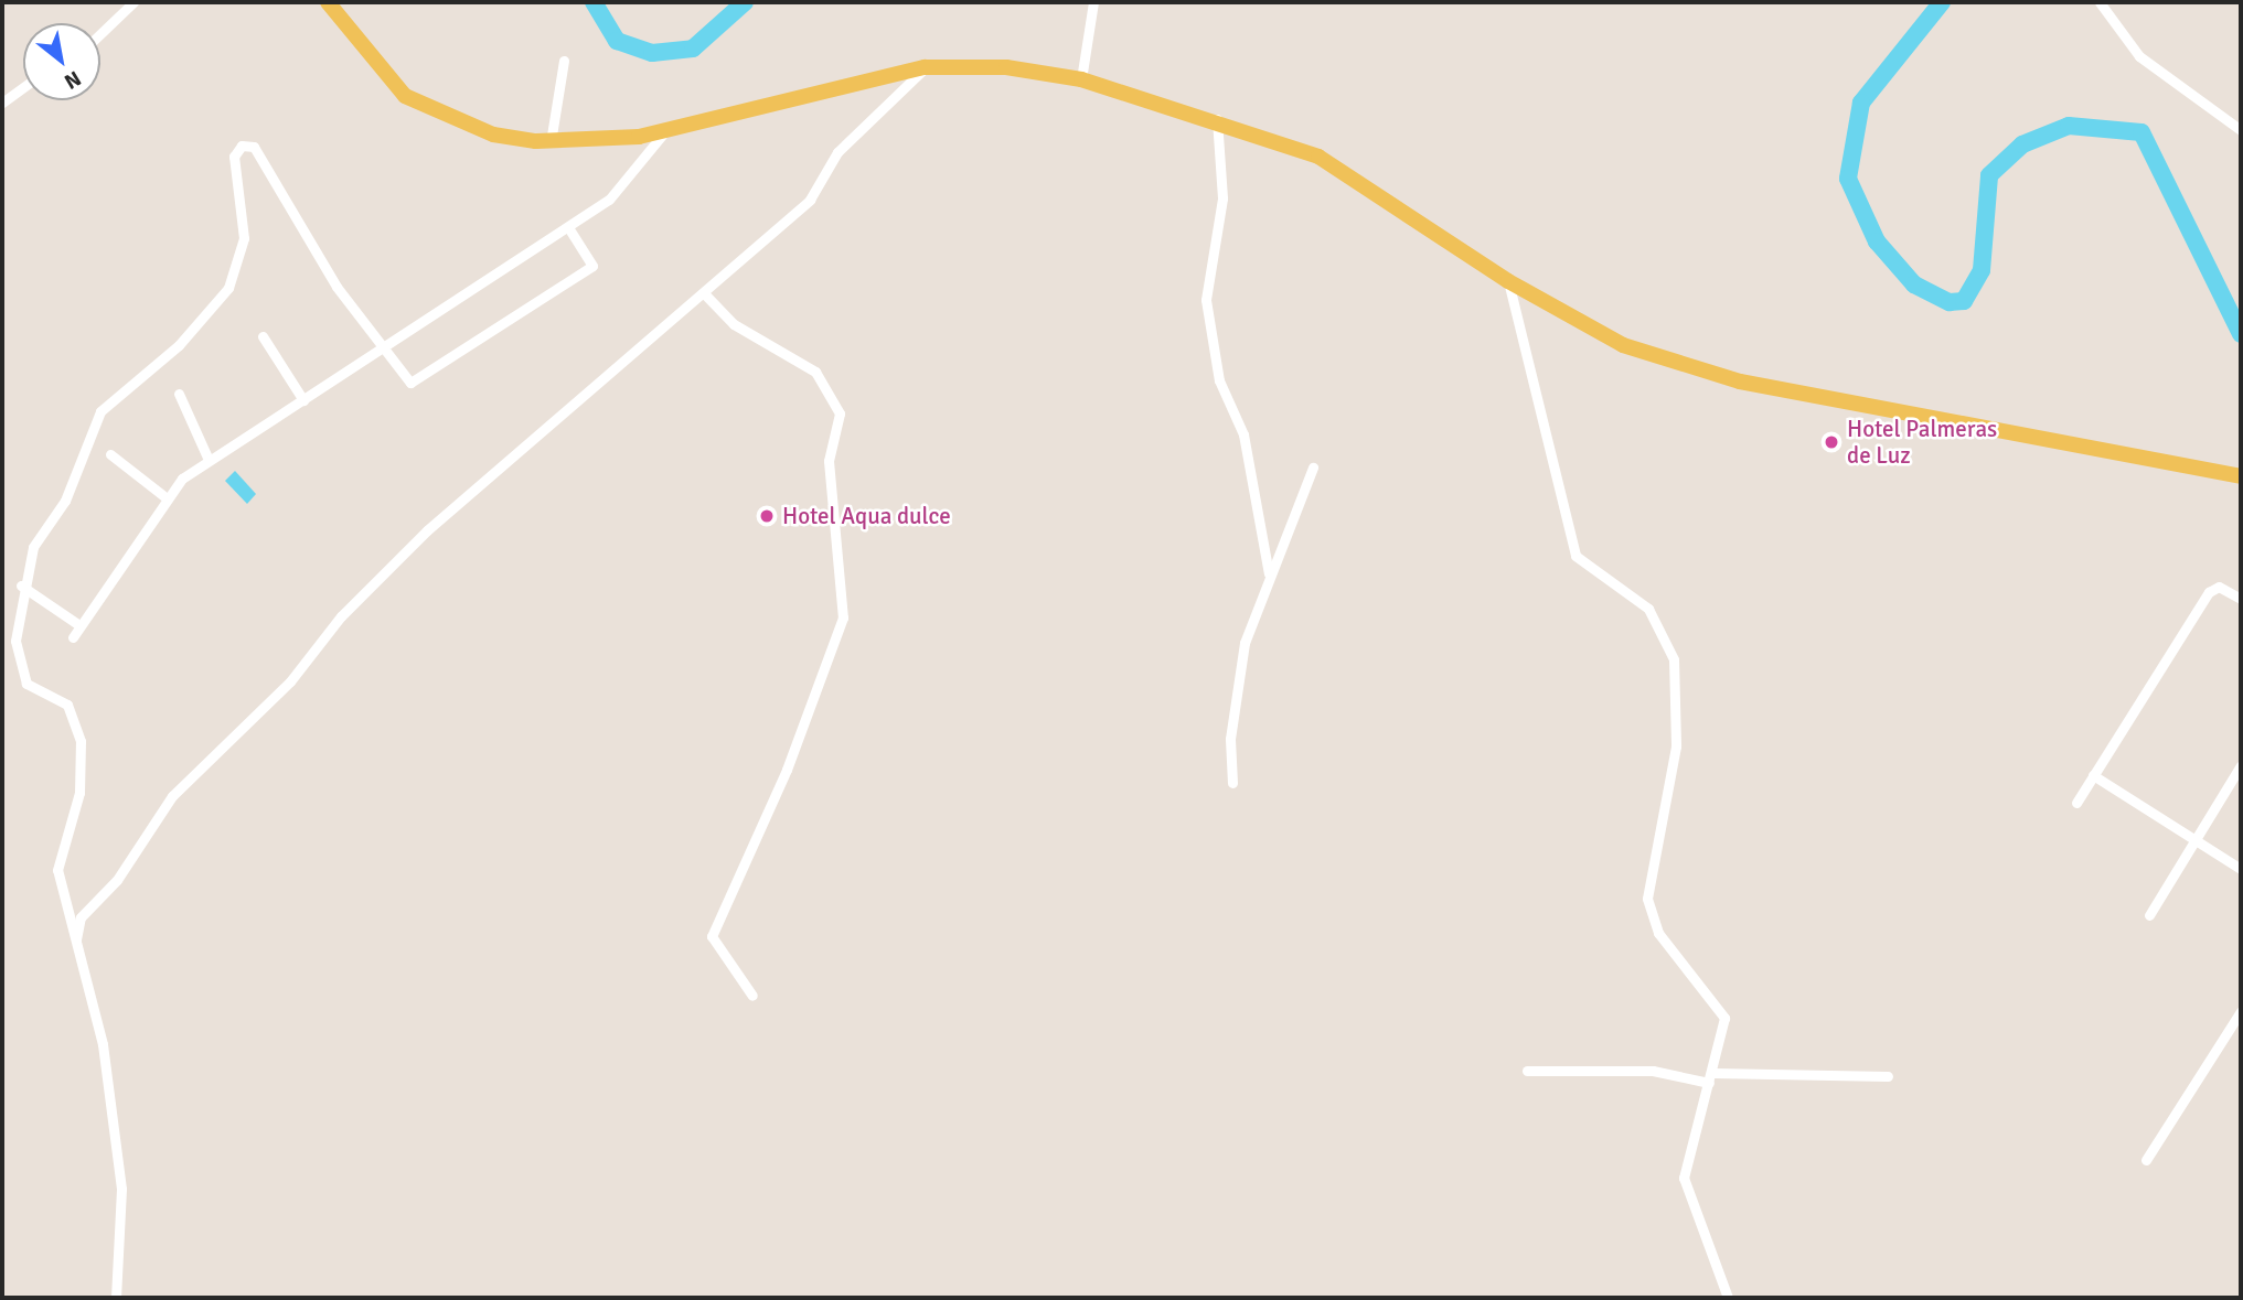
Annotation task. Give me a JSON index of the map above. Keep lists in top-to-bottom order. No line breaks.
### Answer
{"places":["Hotel Palmeras de Luz","Hotel Aqua dulce"],"north":"bottom right"}
